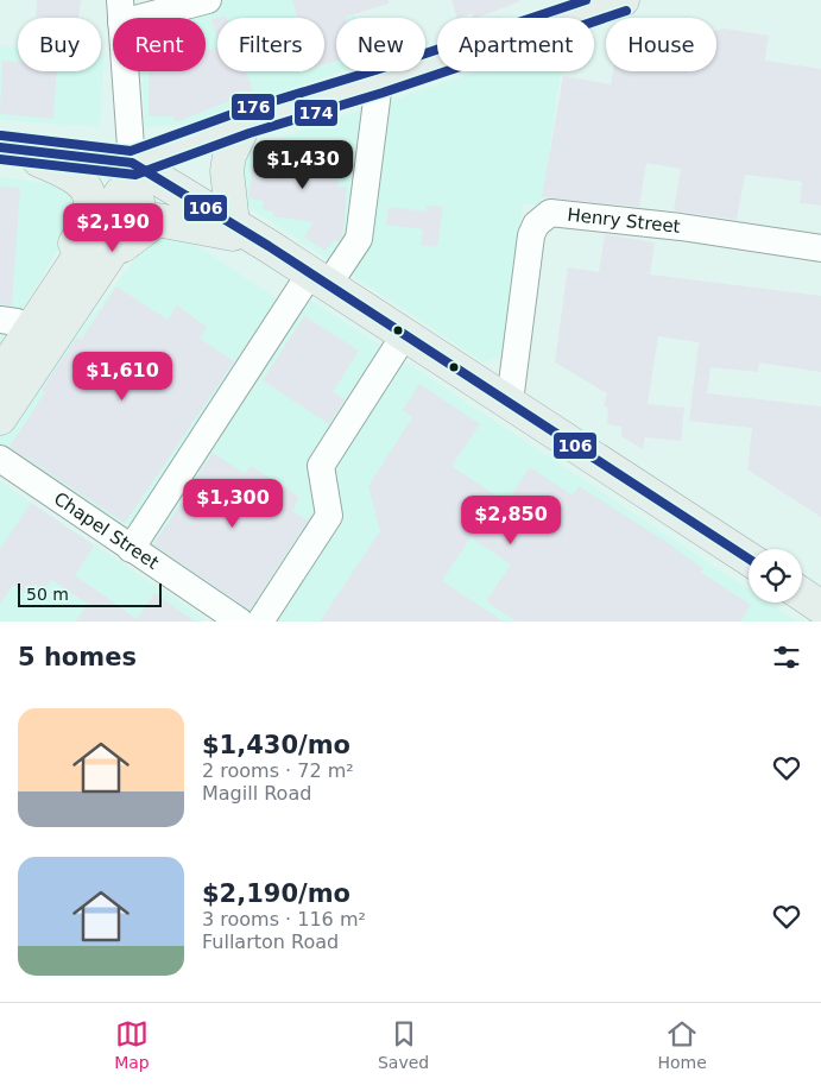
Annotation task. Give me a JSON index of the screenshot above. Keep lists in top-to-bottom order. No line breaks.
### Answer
{"streets":{"street":["Henry Street","Chapel Street"]},"lines":["transit line 176","transit line 174","transit line 106"],"scale_bar":"50 m","page":{"chip":["Buy","Rent","Filters","New","Apartment","House"],"price":["$1,430","$2,190","$1,610","$1,300","$2,850"],"scale":"50 m","heading":"5 homes","list":[{"name":"$1,430/mo","note":"2 rooms · 72 m² · Magill Road"},{"name":"$2,190/mo","note":"3 rooms · 116 m² · Fullarton Road"}],"tabs":["Map","Saved","Home"]}}
